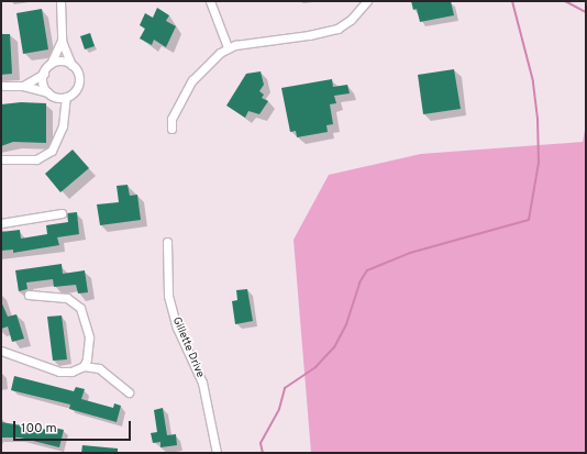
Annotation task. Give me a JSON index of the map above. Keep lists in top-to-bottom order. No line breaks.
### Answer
{"streets":{"street":["Gillette Drive"]},"scale_bar":"100 m"}
